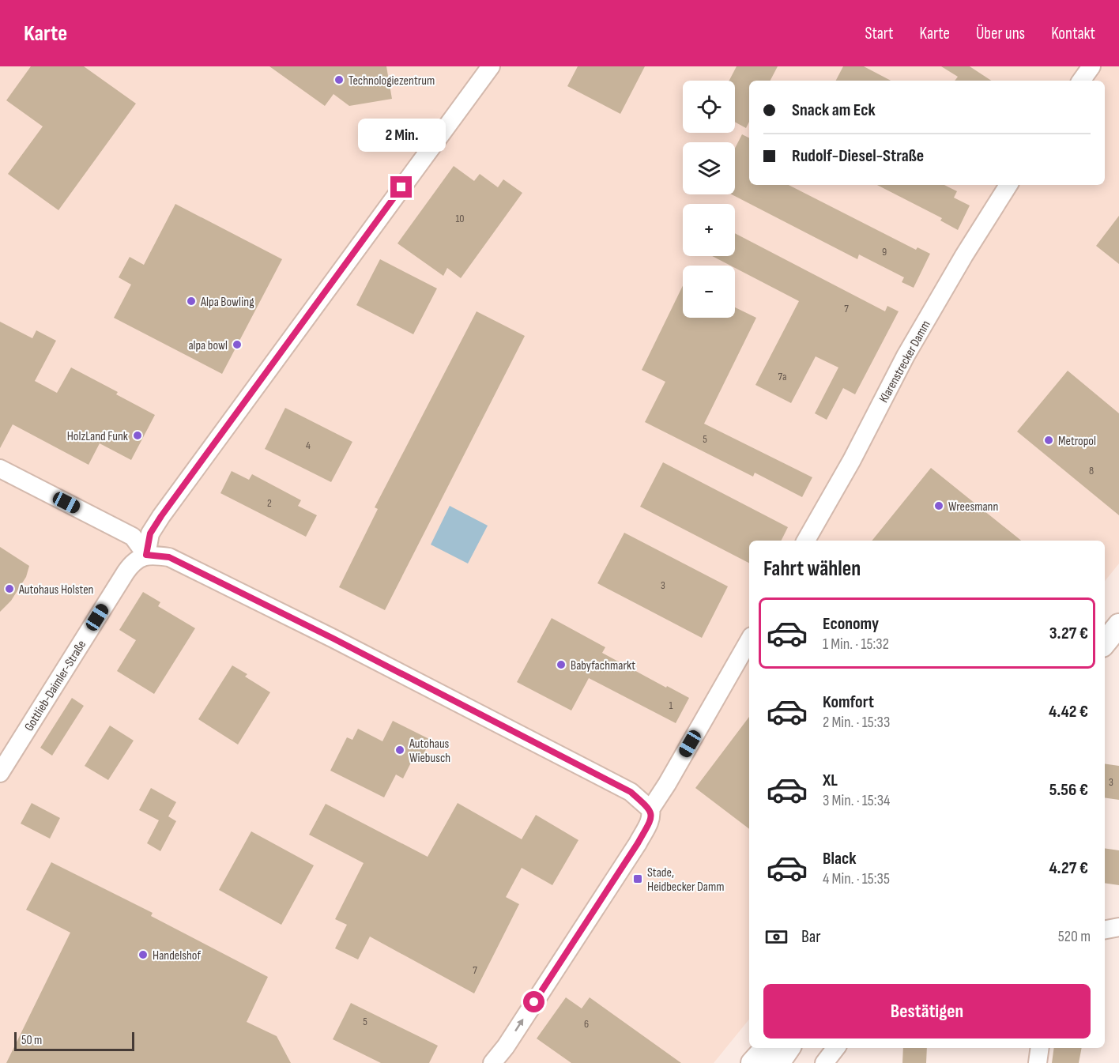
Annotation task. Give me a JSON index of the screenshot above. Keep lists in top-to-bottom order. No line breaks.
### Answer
{"streets":{"street":["Klarenstrecker Damm","Gottlieb-Daimler-Straße"]},"places":{"other":["Technologiezentrum","Alpa Bowling","alpa bowl","HolzLand Funk","Metropol","Wreesmann","Autohaus Holsten","Babyfachmarkt","Autohaus Wiebusch","Handelshof"],"transit":["Stade, Heidbecker Damm"]},"house_numbers":["10","9","7","7a","5","4","8","2","3","1","3","7","5","6"],"scale_bar":"50 m","page":{"header":"Karte","nav":["Start","Karte","Über uns","Kontakt"],"map_buttons":["+","−"],"banner":["Snack am Eck","Rudolf-Diesel-Straße"],"bubble":"2 Min.","heading":"Fahrt wählen","list":[{"name":"Economy","note":"1 Min. · 15:32","value":"3.27 €"},{"name":"Komfort","note":"2 Min. · 15:33","value":"4.42 €"},{"name":"XL","note":"3 Min. · 15:34","value":"5.56 €"},{"name":"Black","note":"4 Min. · 15:35","value":"4.27 €"}],"pay":["Bar","520 m"],"buttons":"Bestätigen","scale":"50 m"}}
